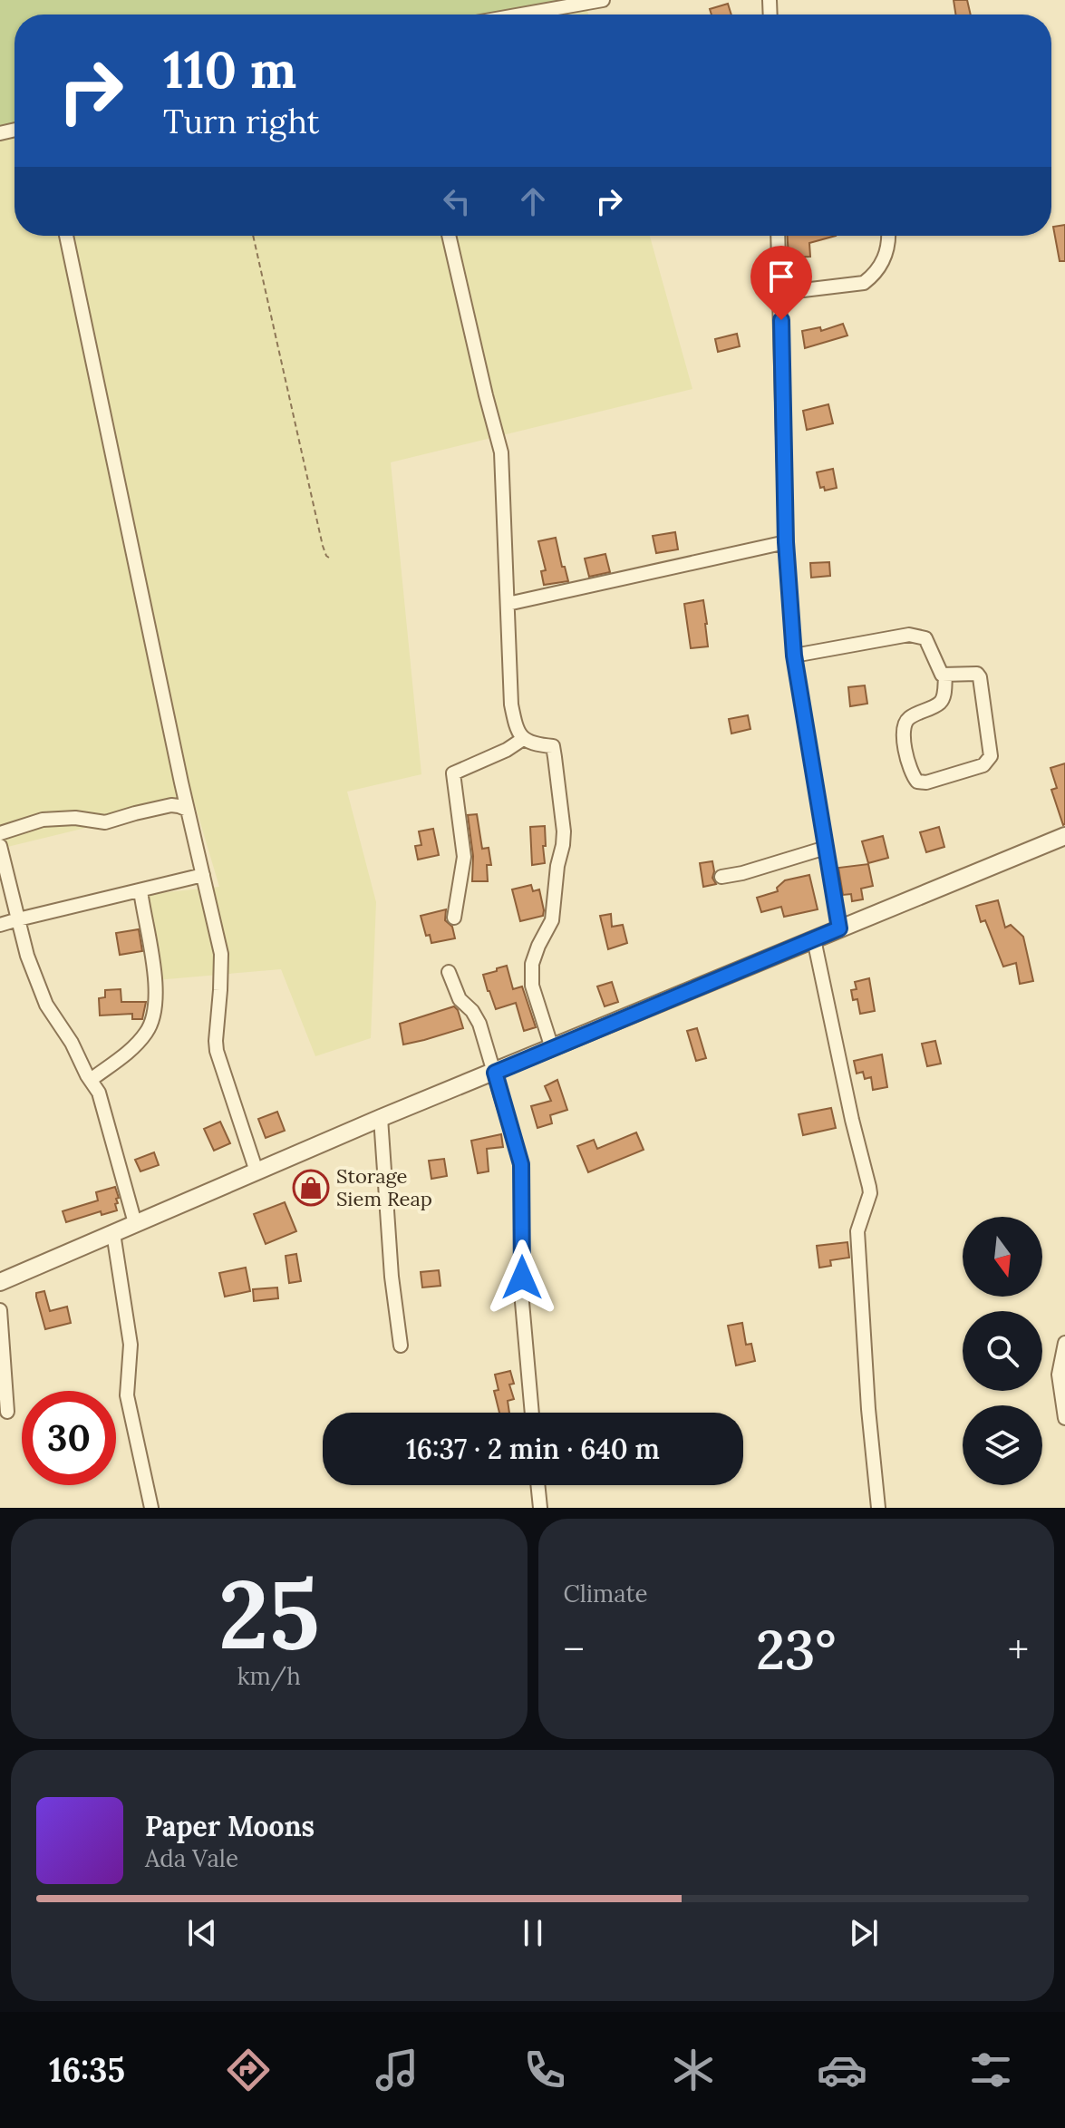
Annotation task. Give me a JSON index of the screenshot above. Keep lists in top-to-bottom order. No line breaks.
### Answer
{"places":{"shop":["Storage Siem Reap"]},"north":"bottom","page":{"turn":["110 m","Turn right"],"limit":"30","trip":"16:37 · 2 min · 640 m","tile":[["25","km/h"],"Climate"],"heat":["−","23°","+"],"song":["Paper Moons","Ada Vale"],"tabs":"16:35"}}
